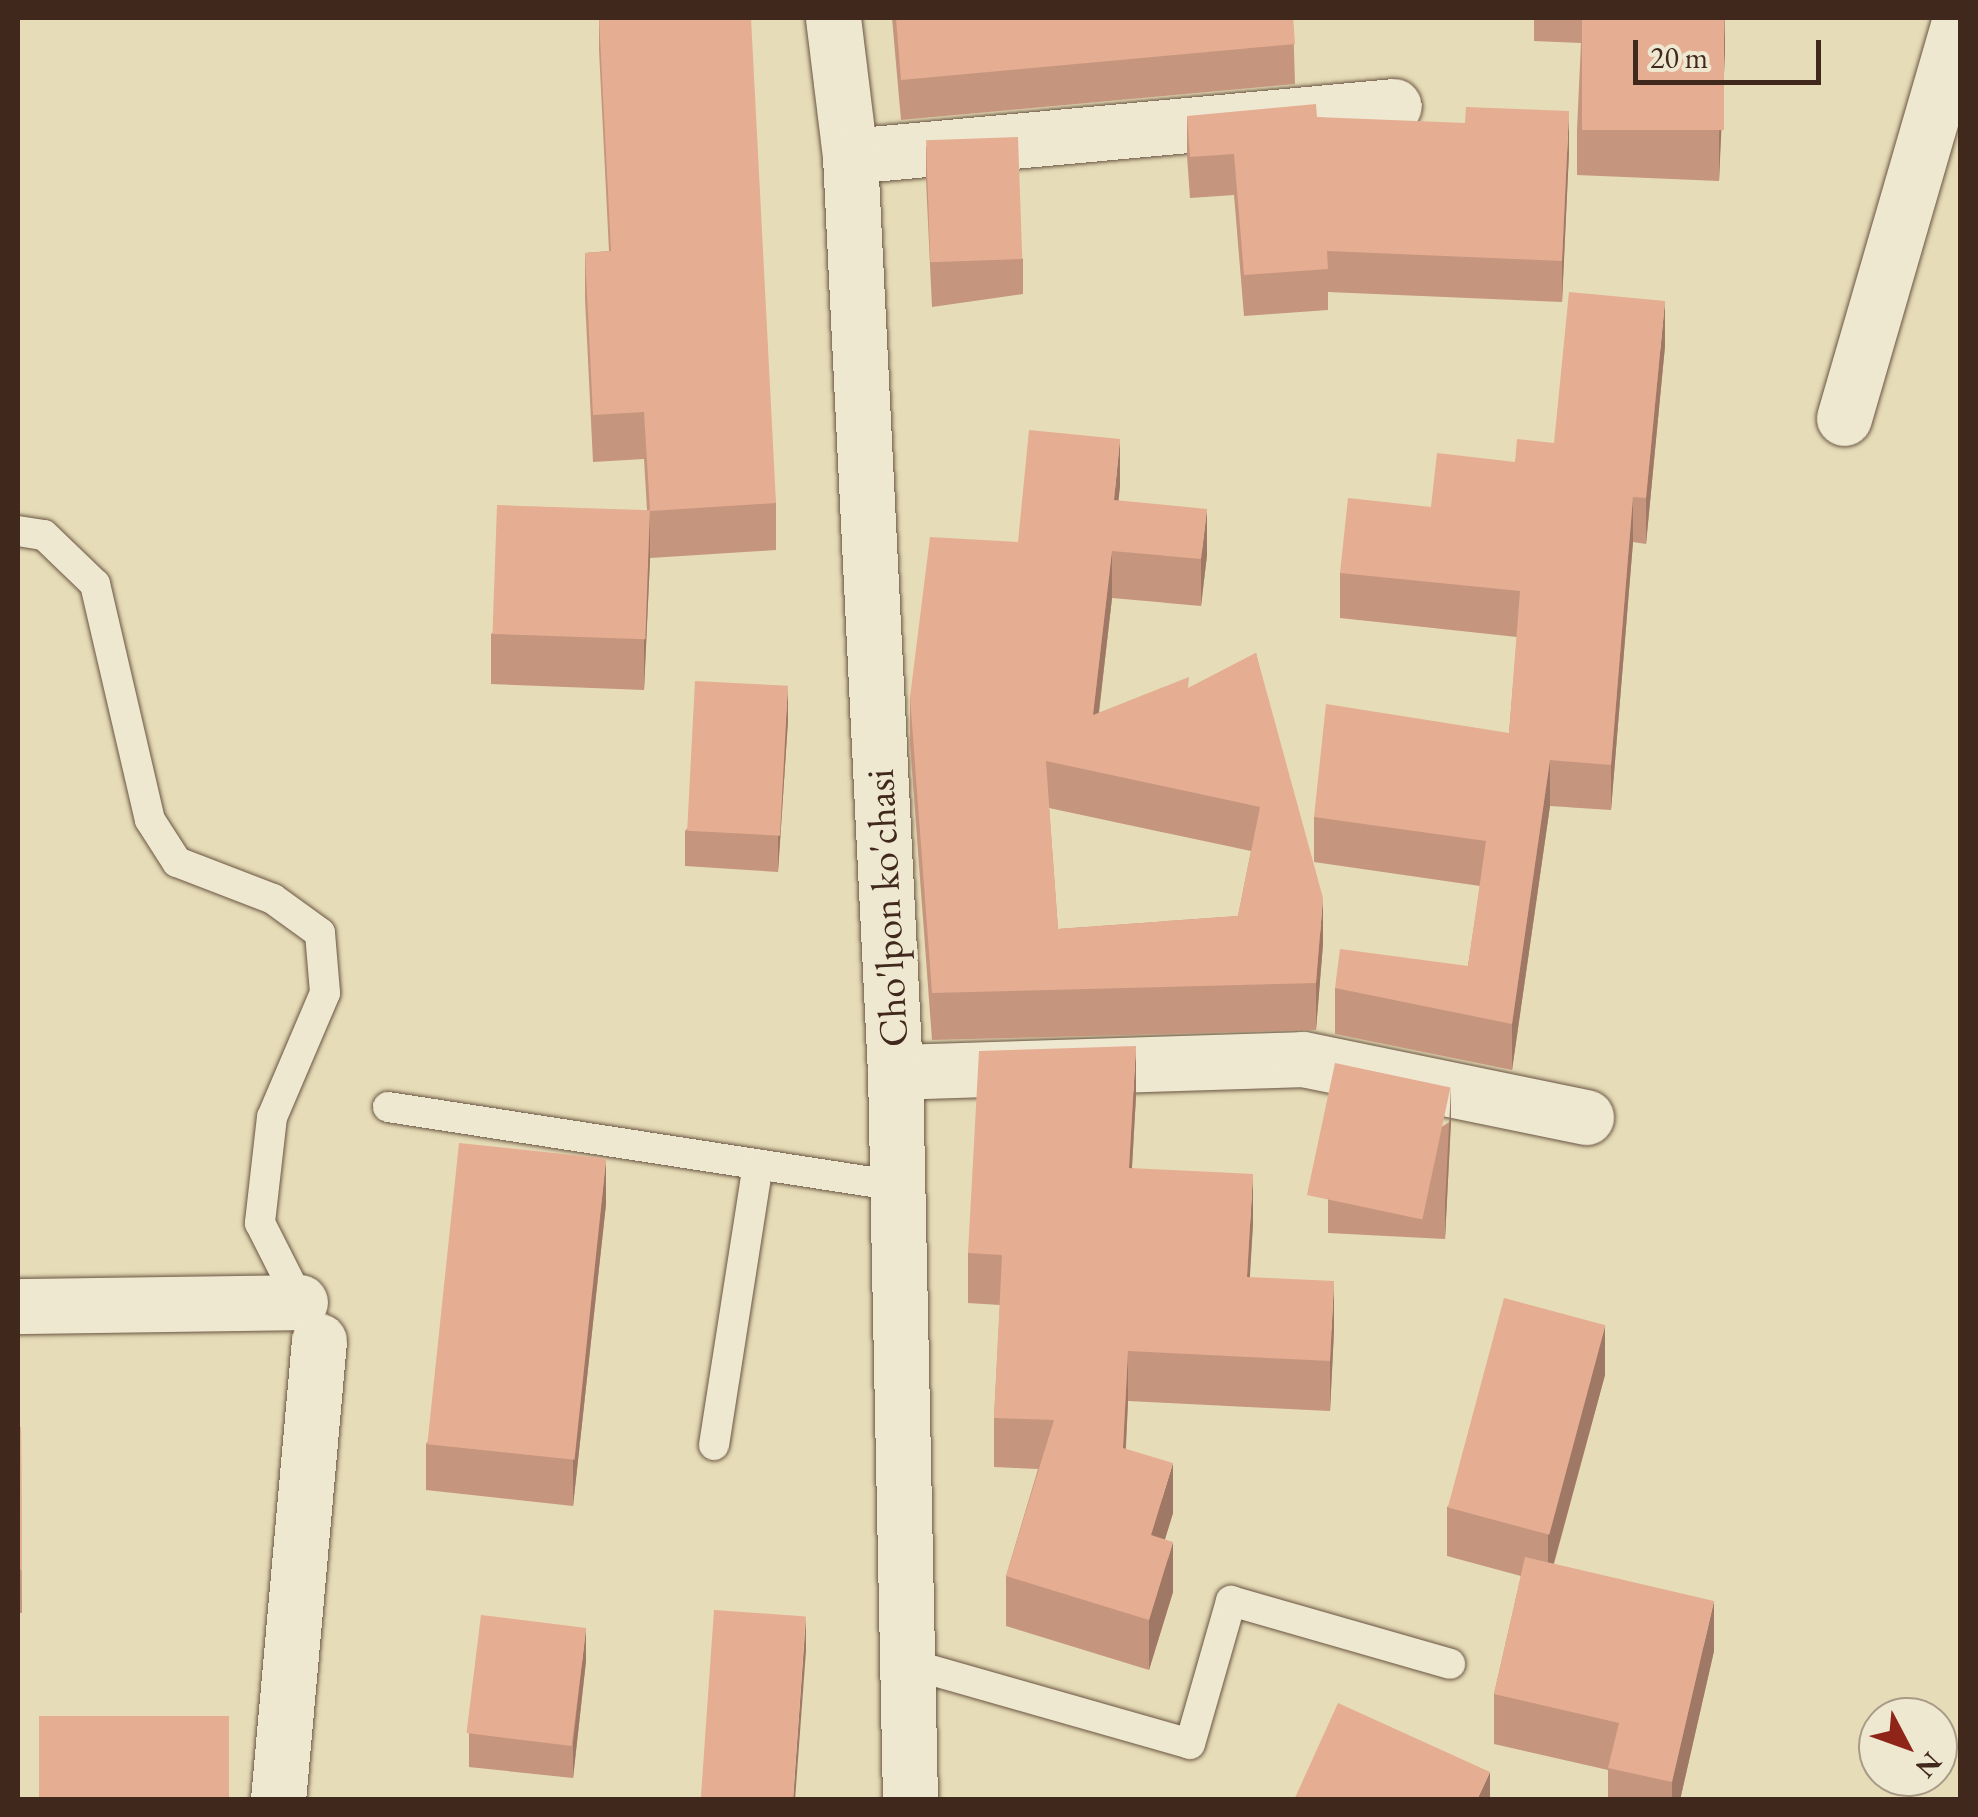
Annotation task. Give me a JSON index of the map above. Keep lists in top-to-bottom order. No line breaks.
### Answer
{"streets":{"street":["Cho'lpon ko'chasi"]},"scale_bar":"20 m","north":"bottom right"}
